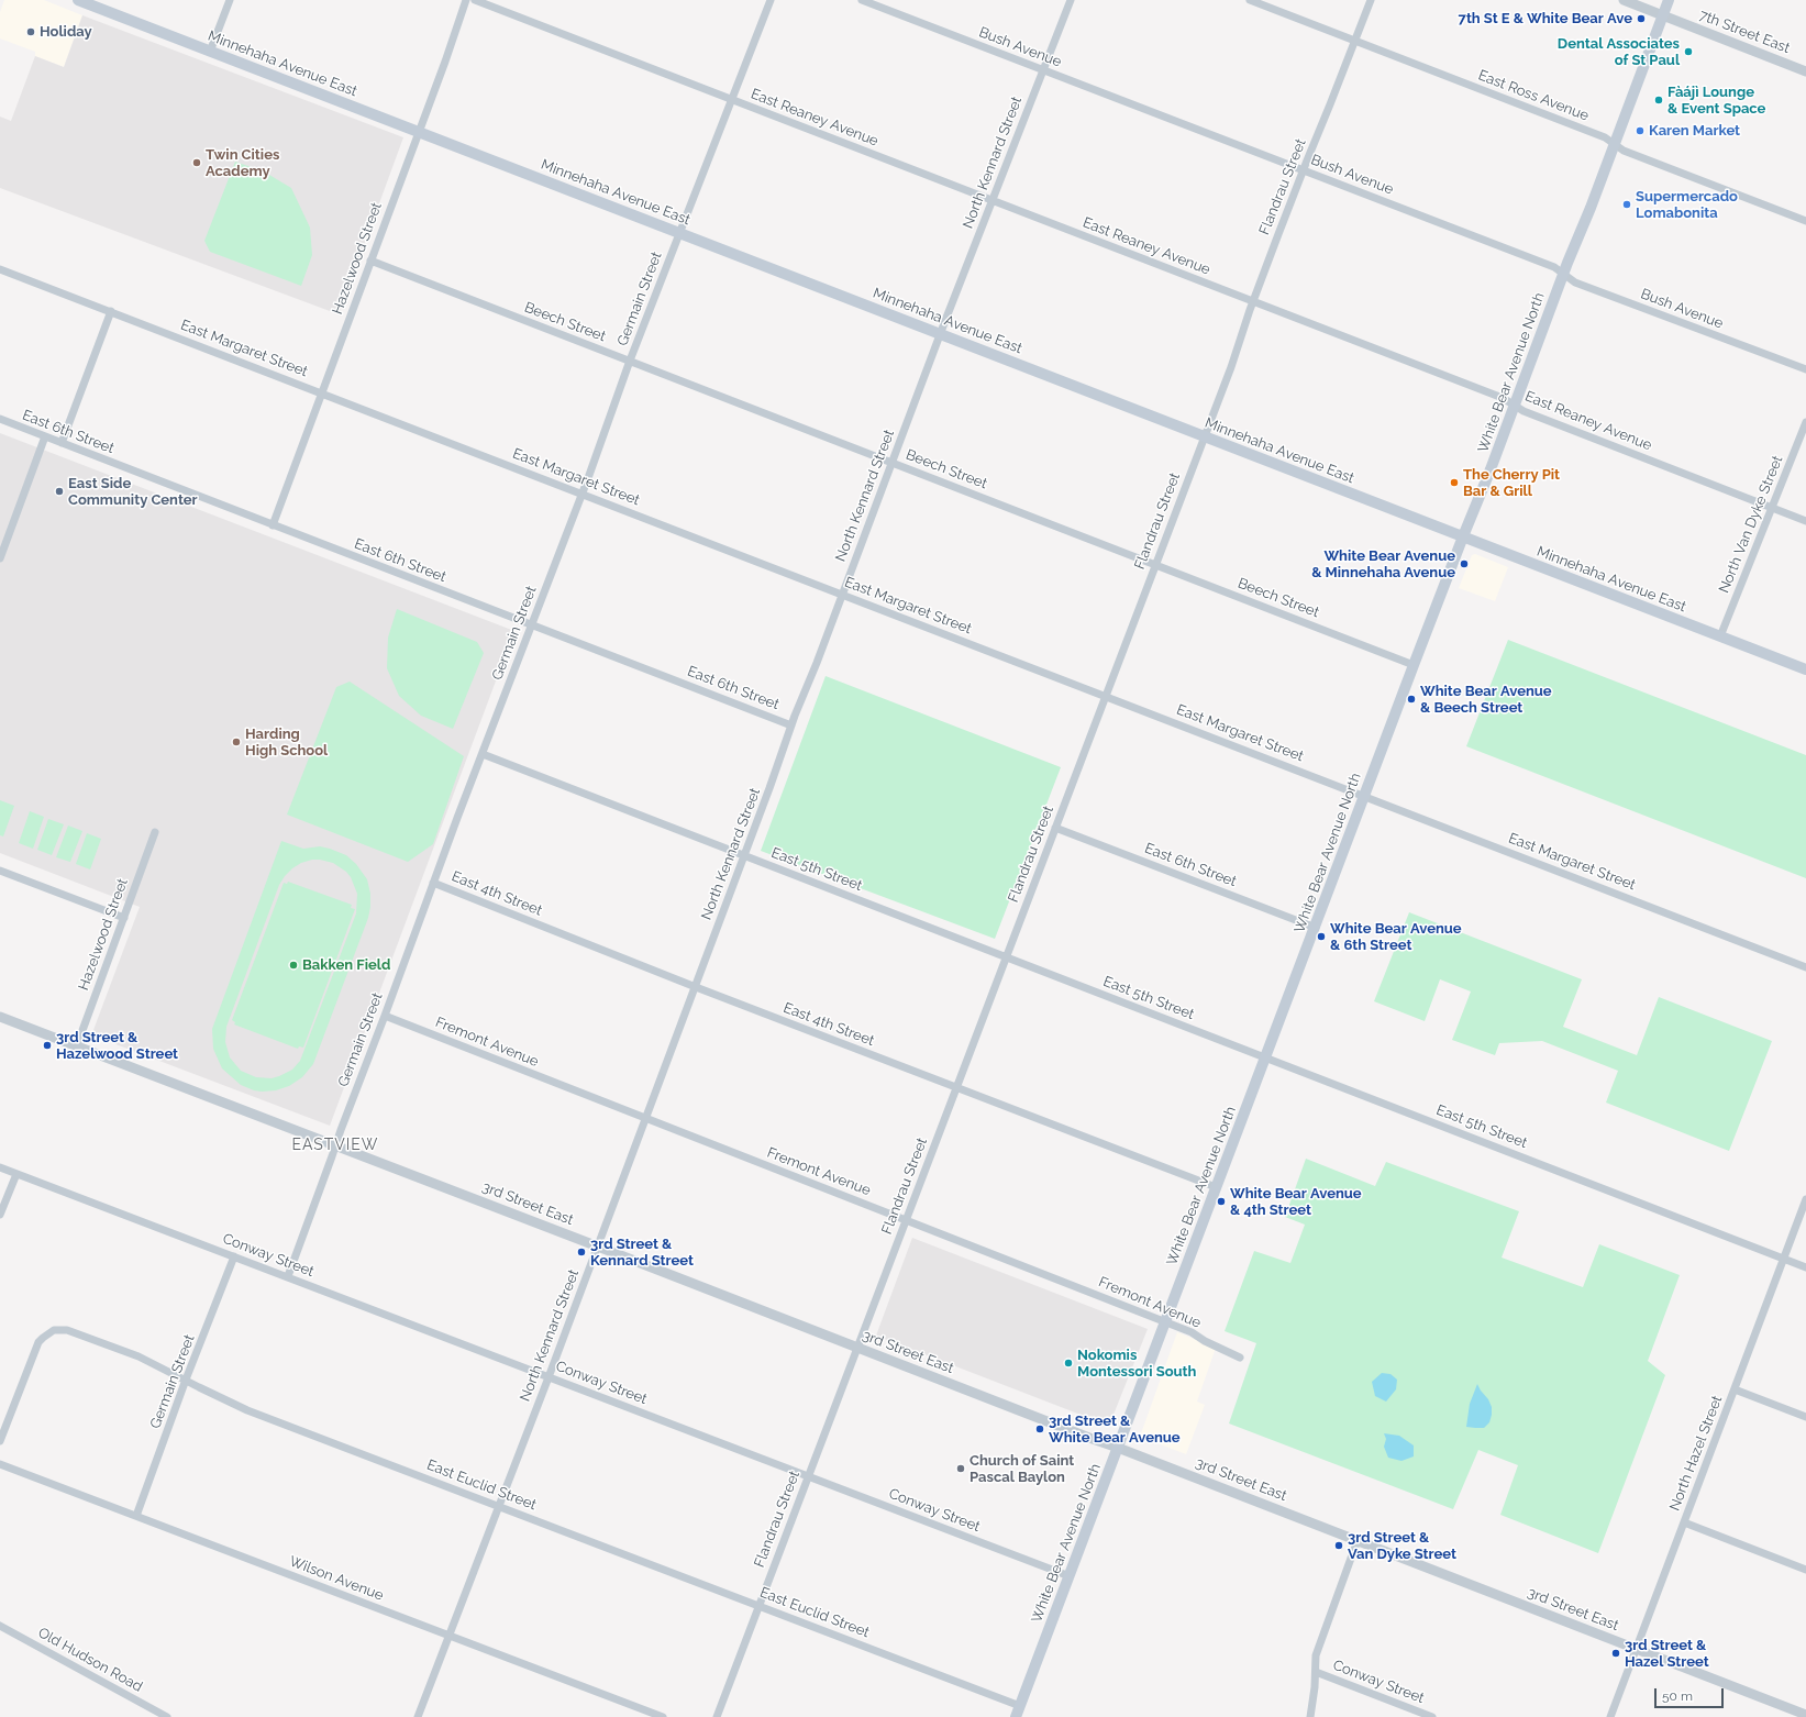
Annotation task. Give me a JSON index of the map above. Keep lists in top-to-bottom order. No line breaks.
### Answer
{"streets":{"main road":["Minnehaha Avenue East","White Bear Avenue North"],"street":["7th Street East","Bush Avenue","East Ross Avenue","East Reaney Avenue","North Kennard Street","Flandrau Street","Hazelwood Street","Germain Street","Beech Street","East Margaret Street","East 6th Street","North Van Dyke Street","East 5th Street","East 4th Street","Fremont Avenue","3rd Street East","Conway Street","North Hazel Street","East Euclid Street","Wilson Avenue","Old Hudson Road"]},"crossings":[["7th Street East","White Bear Avenue North"],["Bush Avenue","North Kennard Street"],["Bush Avenue","Flandrau Street"],["Bush Avenue","White Bear Avenue North"],["Minnehaha Avenue East","North Kennard Street"],["Minnehaha Avenue East","Flandrau Street"],["Minnehaha Avenue East","Hazelwood Street"],["Minnehaha Avenue East","Germain Street"],["Minnehaha Avenue East","White Bear Avenue North"],["Minnehaha Avenue East","North Van Dyke Street"],["East Ross Avenue","Flandrau Street"],["East Ross Avenue","White Bear Avenue North"],["East Reaney Avenue","North Kennard Street"],["East Reaney Avenue","Flandrau Street"],["East Reaney Avenue","Germain Street"],["East Reaney Avenue","White Bear Avenue North"],["East Reaney Avenue","North Van Dyke Street"],["North Kennard Street","Beech Street"],["North Kennard Street","East Margaret Street"],["North Kennard Street","East 6th Street"],["North Kennard Street","East 5th Street"],["North Kennard Street","East 4th Street"],["North Kennard Street","Fremont Avenue"],["North Kennard Street","3rd Street East"],["North Kennard Street","Conway Street"],["North Kennard Street","East Euclid Street"],["North Kennard Street","Wilson Avenue"],["Flandrau Street","Beech Street"],["Flandrau Street","East Margaret Street"],["Flandrau Street","East 6th Street"],["Flandrau Street","East 5th Street"],["Flandrau Street","East 4th Street"],["Flandrau Street","Fremont Avenue"],["Flandrau Street","3rd Street East"],["Flandrau Street","Conway Street"],["Flandrau Street","East Euclid Street"],["Hazelwood Street","Beech Street"],["Hazelwood Street","East Margaret Street"],["Hazelwood Street","East 6th Street"],["Hazelwood Street","3rd Street East"],["Germain Street","Beech Street"],["Germain Street","East Margaret Street"],["Germain Street","East 6th Street"],["Germain Street","East 5th Street"],["Germain Street","East 4th Street"],["Germain Street","Fremont Avenue"],["Germain Street","3rd Street East"],["Germain Street","Conway Street"],["Germain Street","East Euclid Street"],["Germain Street","Wilson Avenue"],["Beech Street","White Bear Avenue North"],["East Margaret Street","White Bear Avenue North"],["White Bear Avenue North","East 6th Street"],["White Bear Avenue North","East 5th Street"],["White Bear Avenue North","East 4th Street"],["White Bear Avenue North","Fremont Avenue"],["White Bear Avenue North","3rd Street East"],["White Bear Avenue North","Conway Street"],["White Bear Avenue North","East Euclid Street"],["East 5th Street","North Hazel Street"],["3rd Street East","North Hazel Street"]],"districts":["EASTVIEW"],"places":["7th St E & White Bear Ave","Holiday","Dental Associates of St Paul","Fàájì Lounge & Event Space","Karen Market","Twin Cities Academy","Supermercado Lomabonita","The Cherry Pit Bar & Grill","East Side Community Center","White Bear Avenue & Minnehaha Avenue","White Bear Avenue & Beech Street","Harding High School","White Bear Avenue & 6th Street","Bakken Field","3rd Street & Hazelwood Street","White Bear Avenue & 4th Street","3rd Street & Kennard Street","Nokomis Montessori South","3rd Street & White Bear Avenue","Church of Saint Pascal Baylon","3rd Street & Van Dyke Street","3rd Street & Hazel Street"],"scale_bar":"50 m"}
